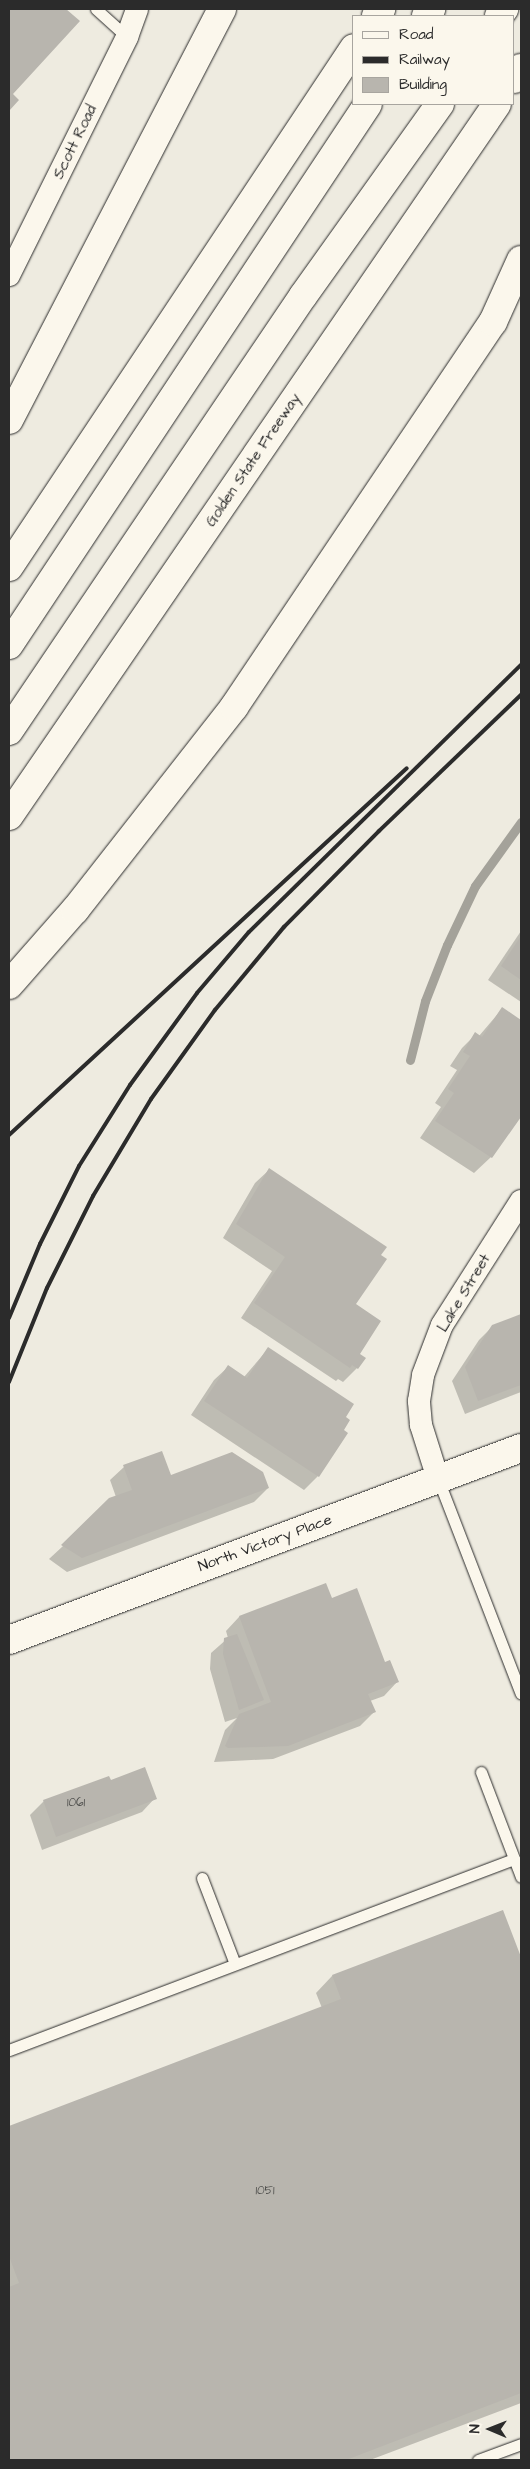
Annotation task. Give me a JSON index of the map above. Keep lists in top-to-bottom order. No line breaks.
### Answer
{"streets":{"main road":["Golden State Freeway","North Victory Place"],"street":["Scott Road","Lake Street"]},"crossings":[["Lake Street","North Victory Place"]],"house_numbers":["1061","1051"],"legend":["Road","Railway","Building"],"north":"left"}
